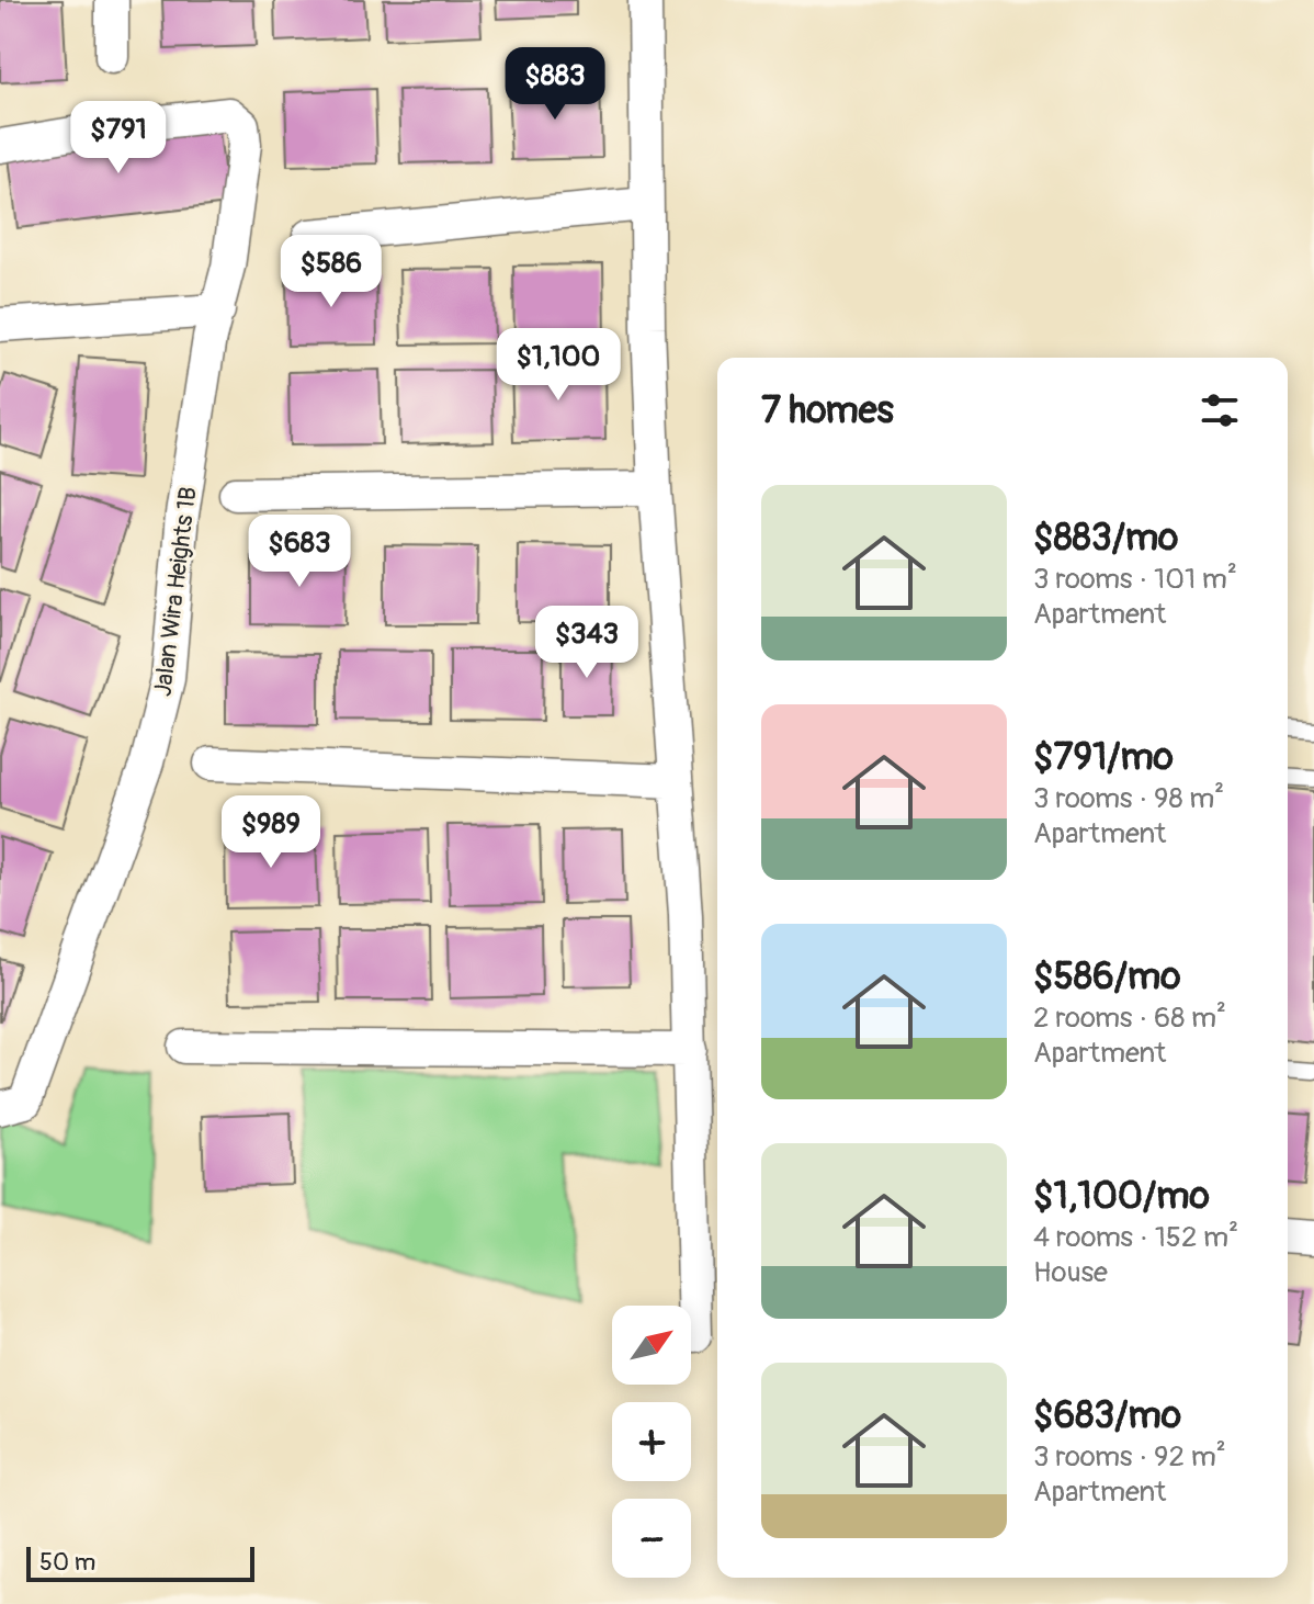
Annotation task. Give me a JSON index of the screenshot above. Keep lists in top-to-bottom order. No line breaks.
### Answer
{"streets":{"street":["Jalan Wira Heights 1B"]},"scale_bar":"50 m","north":"top right","page":{"price":["$883","$791","$586","$1,100","$683","$343","$989"],"heading":"7 homes","list":[{"name":"$883/mo","note":"3 rooms · 101 m² · Apartment"},{"name":"$791/mo","note":"3 rooms · 98 m² · Apartment"},{"name":"$586/mo","note":"2 rooms · 68 m² · Apartment"},{"name":"$1,100/mo","note":"4 rooms · 152 m² · House"},{"name":"$683/mo","note":"3 rooms · 92 m² · Apartment"}],"map_buttons":["+","−"],"scale":"50 m"}}
